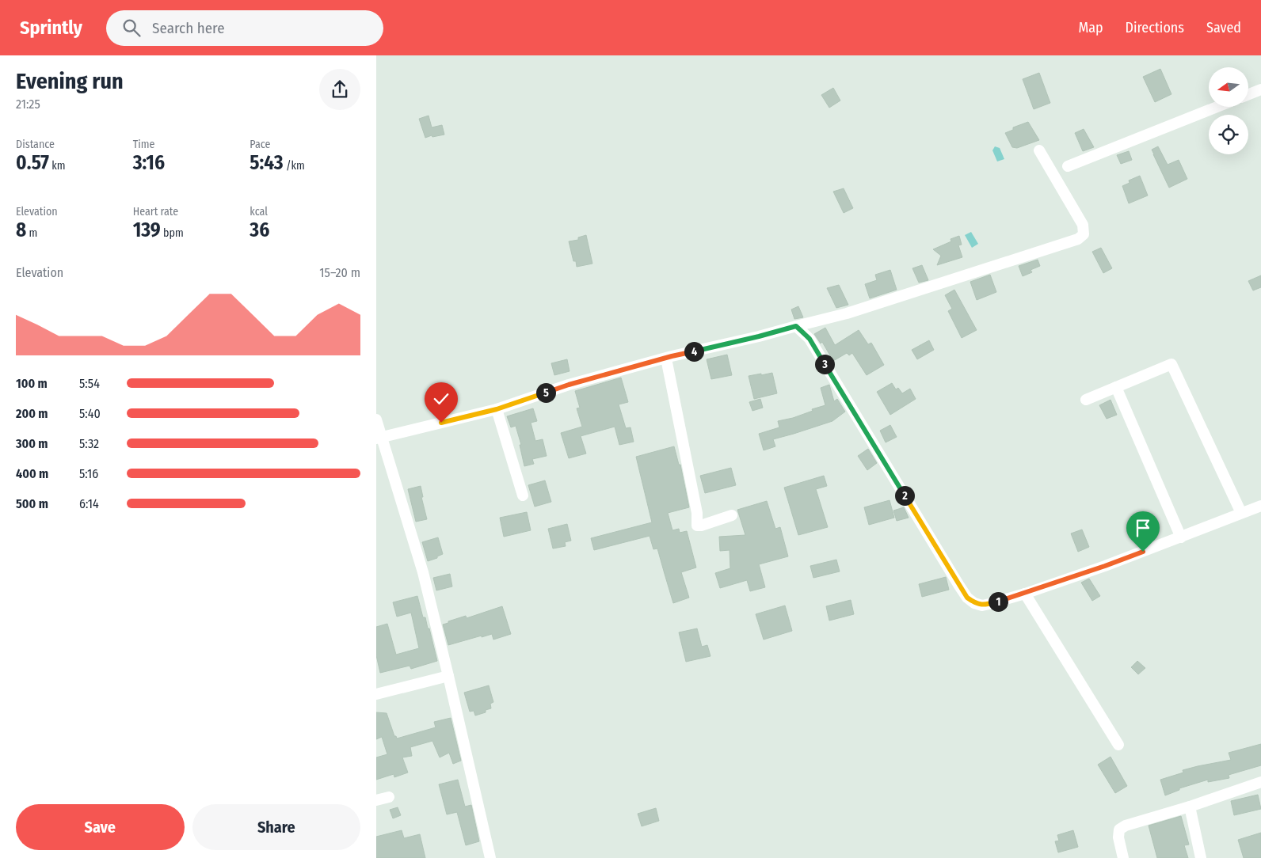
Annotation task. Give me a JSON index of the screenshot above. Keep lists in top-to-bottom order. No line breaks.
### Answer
{"north":"left","page":{"header":"Sprintly","search":"Search here","nav":["Map","Directions","Saved"],"heading":["Evening run","21:25"],"stats":[["Distance","0.57 km"],["Time","3:16"],["Pace","5:43 /km"],["Elevation","8 m"],["Heart rate","139 bpm"],["kcal","36"]],"chart":["Elevation","15–20 m"],"pins":["4","3","5","2","1"],"list":[{"name":"100 m","note":"5:54"},{"name":"200 m","note":"5:40"},{"name":"300 m","note":"5:32"},{"name":"400 m","note":"5:16"},{"name":"500 m","note":"6:14"}],"buttons":["Save","Share"]}}
